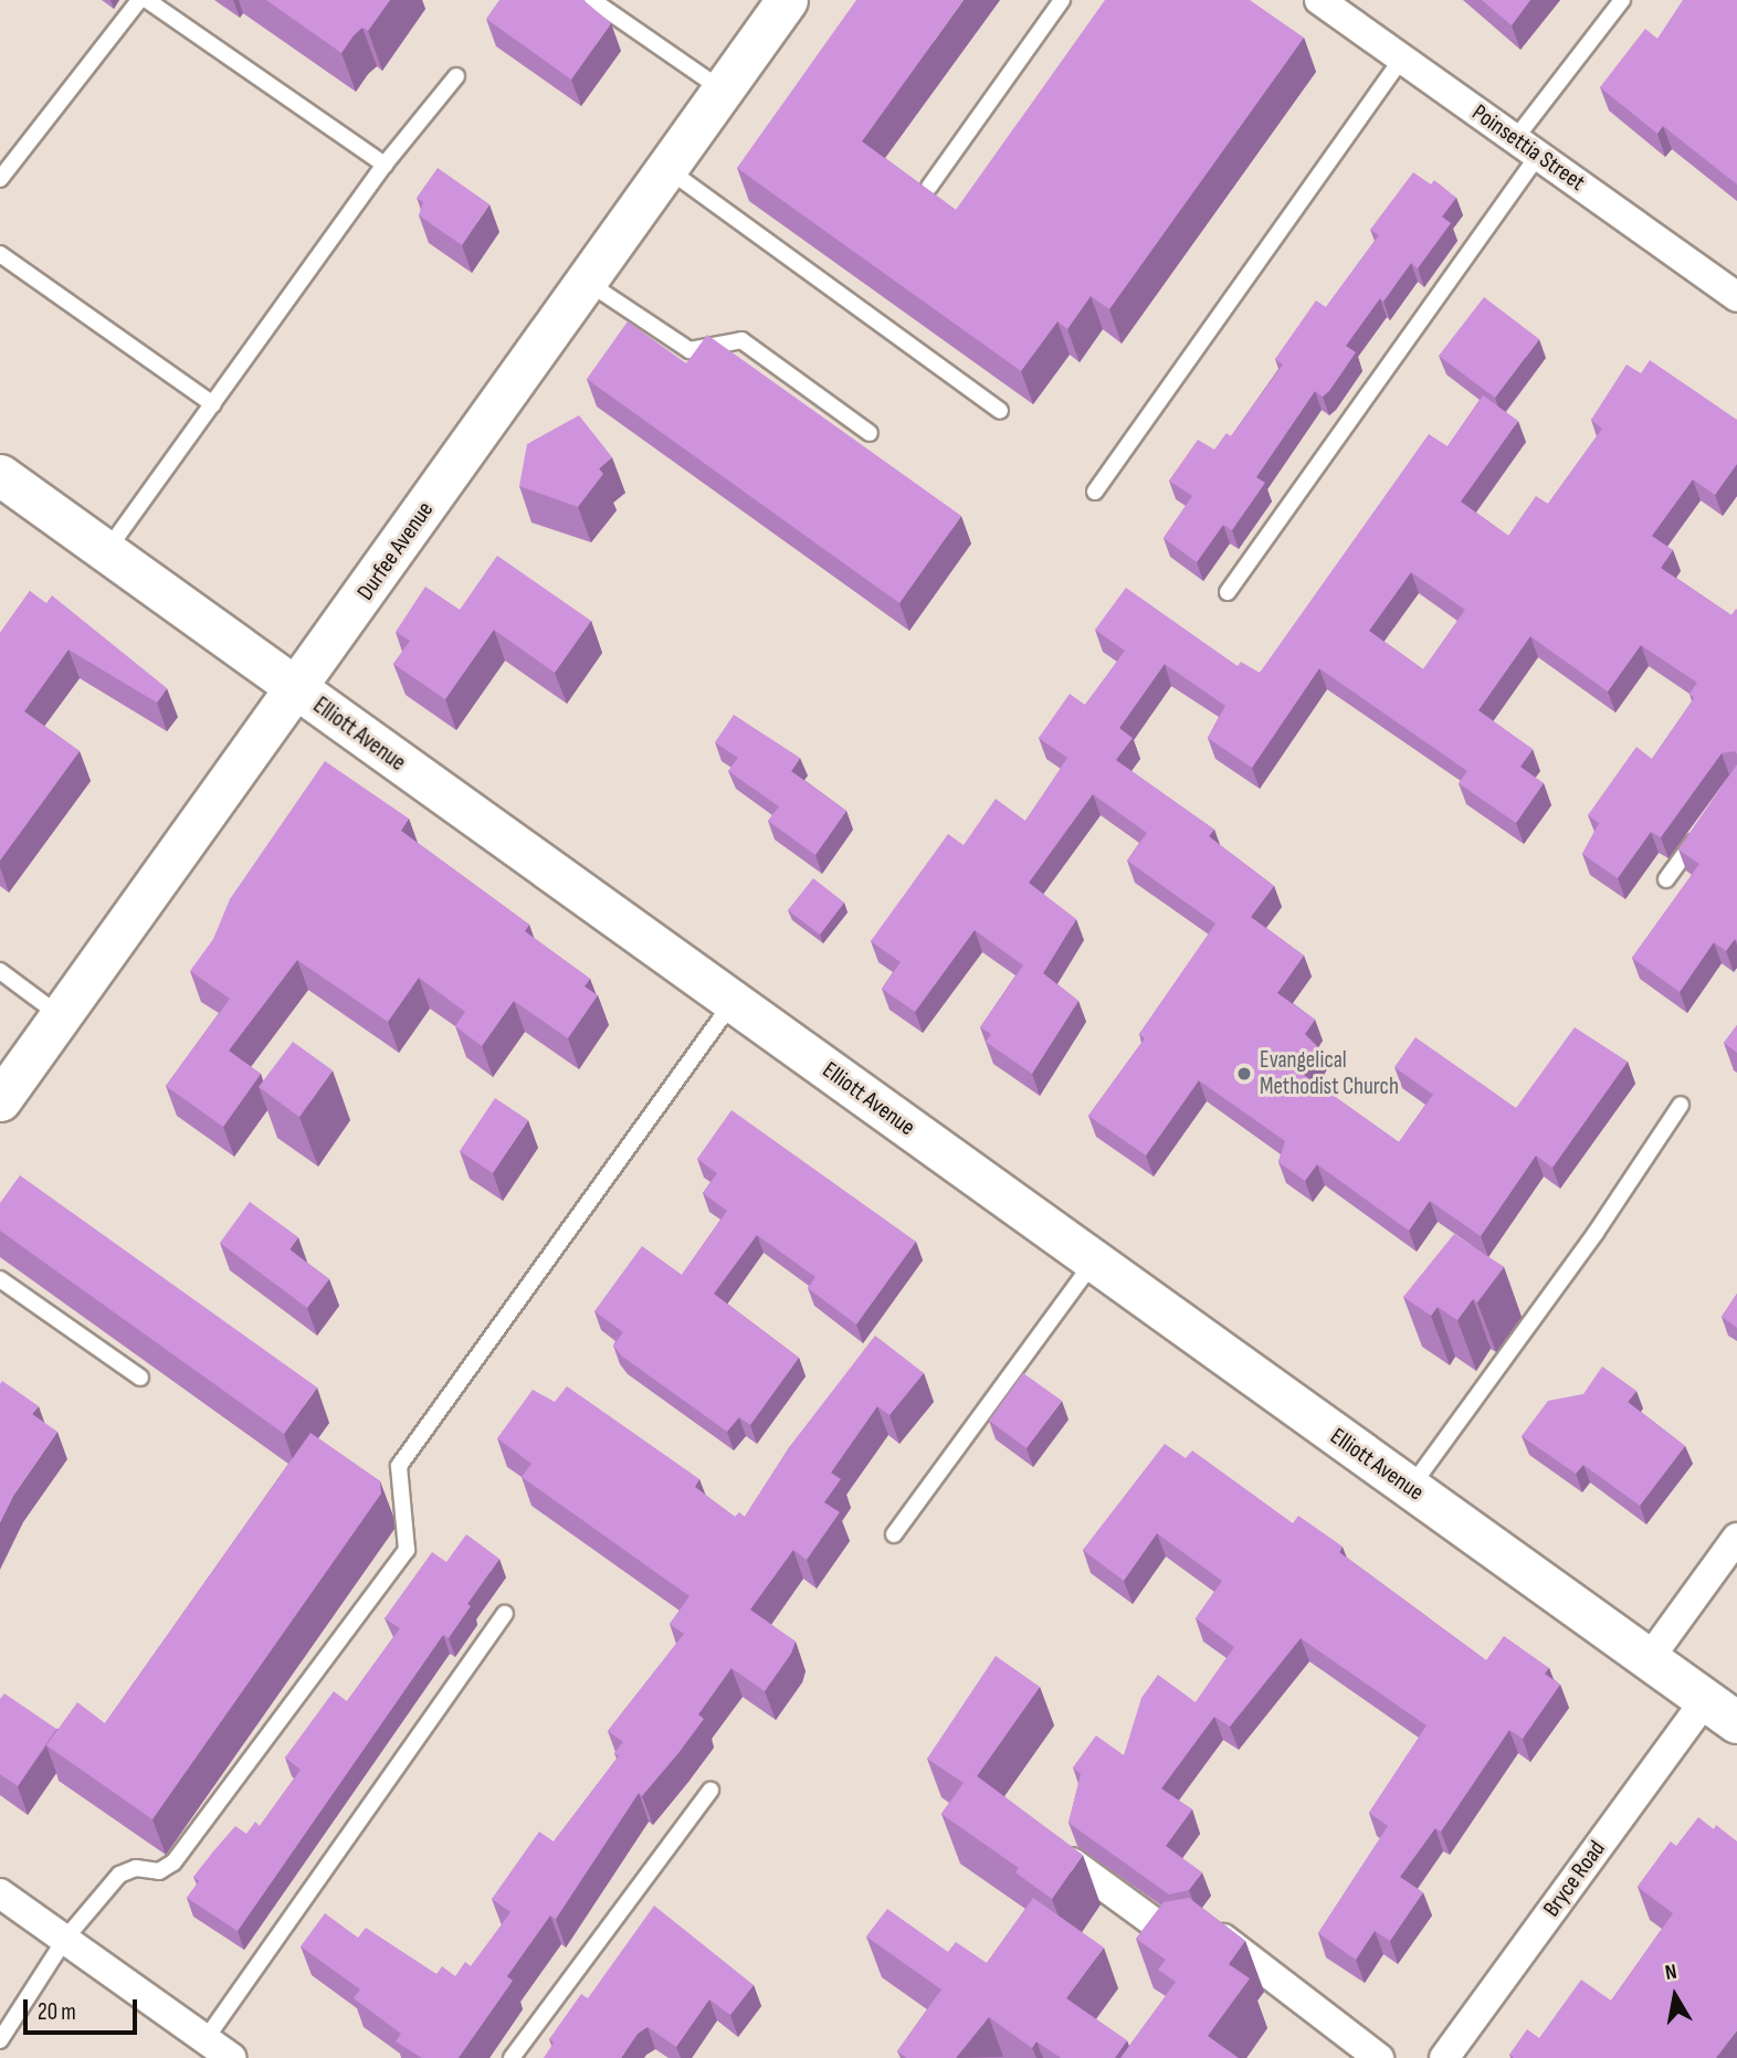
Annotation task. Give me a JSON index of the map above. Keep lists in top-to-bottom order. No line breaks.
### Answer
{"streets":{"street":["Poinsettia Street","Durfee Avenue","Elliott Avenue","Bryce Road"]},"crossings":[["Durfee Avenue","Elliott Avenue"],["Elliott Avenue","Bryce Road"]],"places":["Evangelical Methodist Church"],"scale_bar":"20 m","north":"top"}
